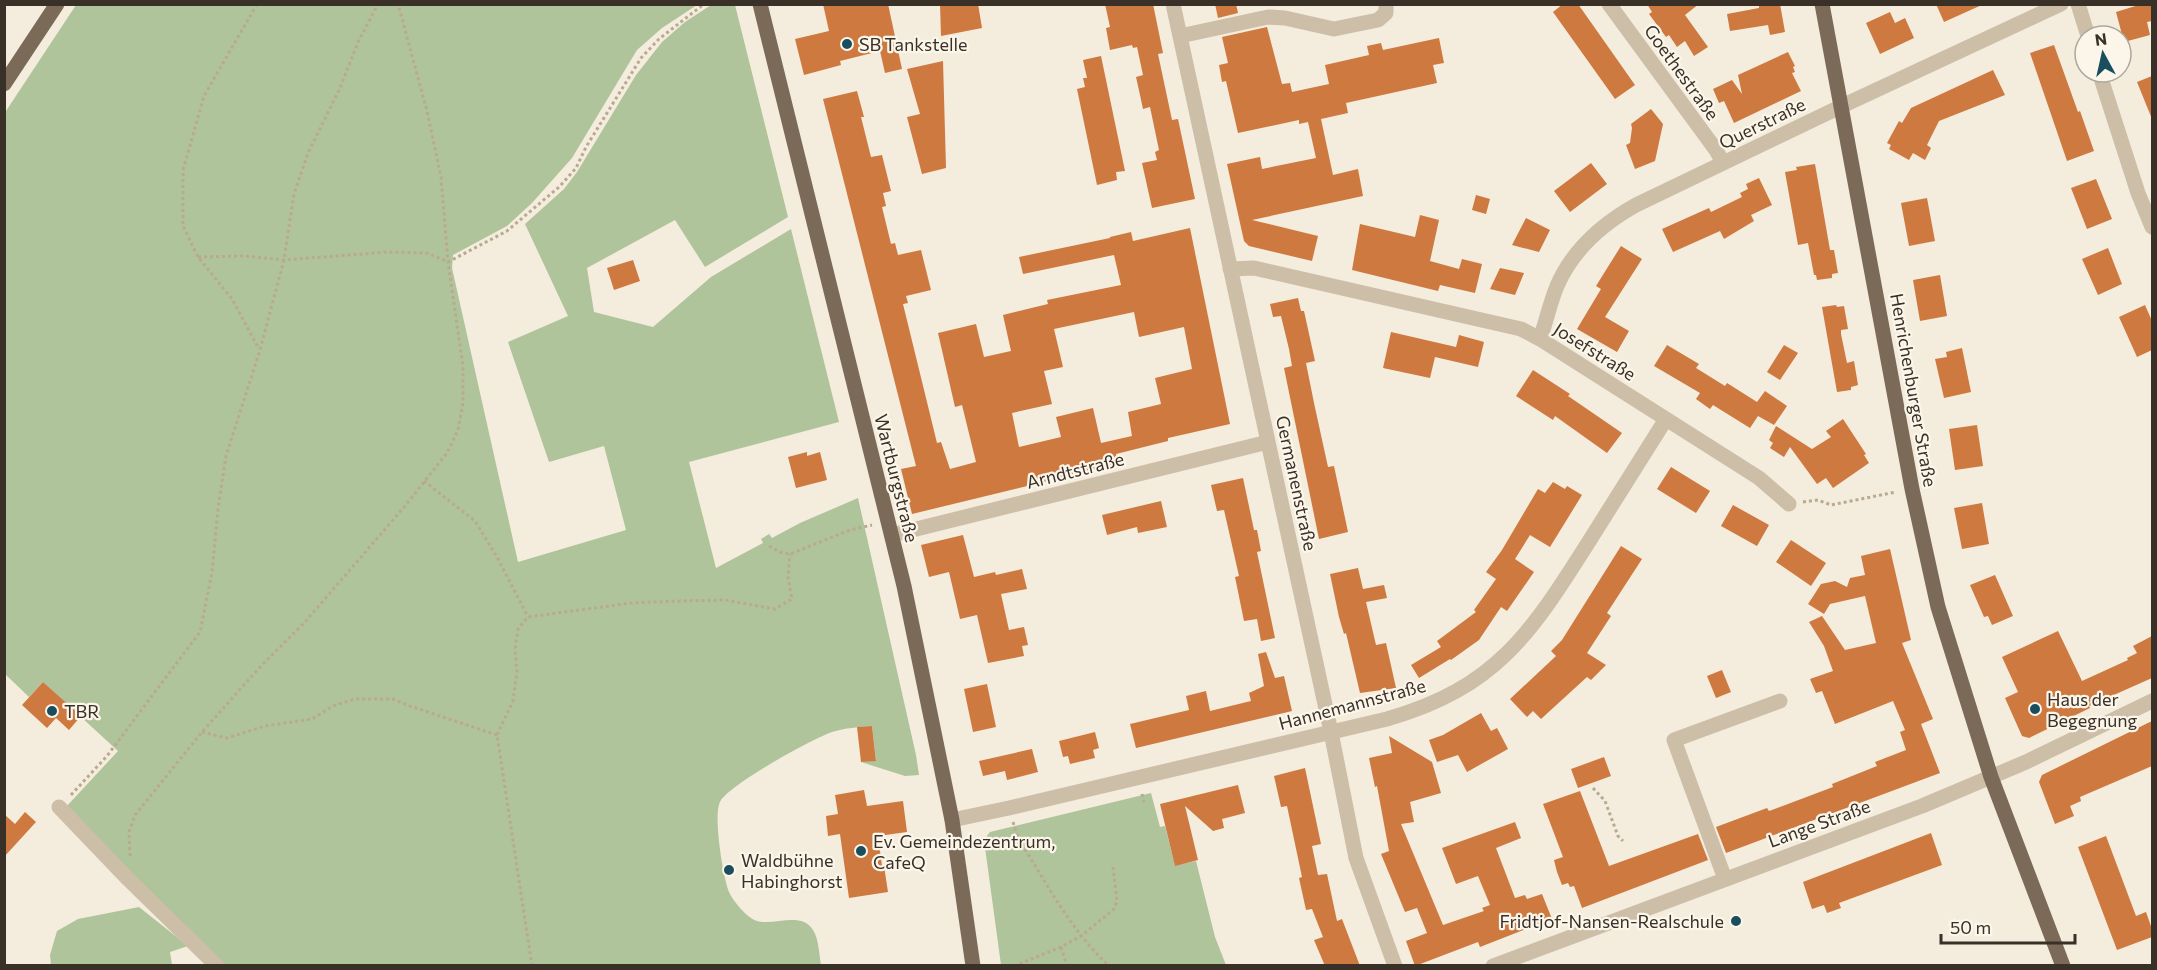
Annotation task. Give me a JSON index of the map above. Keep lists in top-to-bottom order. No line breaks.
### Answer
{"streets":{"main road":["Henrichenburger Straße","Wartburgstraße"],"street":["Goethestraße","Querstraße","Josefstraße","Arndtstraße","Germanenstraße","Hannemannstraße","Lange Straße"]},"crossings":[["Goethestraße","Querstraße"],["Querstraße","Josefstraße"],["Querstraße","Henrichenburger Straße"],["Josefstraße","Germanenstraße"],["Josefstraße","Hannemannstraße"],["Henrichenburger Straße","Lange Straße"],["Arndtstraße","Wartburgstraße"],["Arndtstraße","Germanenstraße"],["Wartburgstraße","Hannemannstraße"],["Germanenstraße","Hannemannstraße"]],"places":["SB Tankstelle","Haus der Begegnung","TBR","Ev. Gemeindezentrum, CafeQ","Waldbühne Habinghorst","Fridtjof-Nansen-Realschule"],"scale_bar":"50 m","north":"top"}
